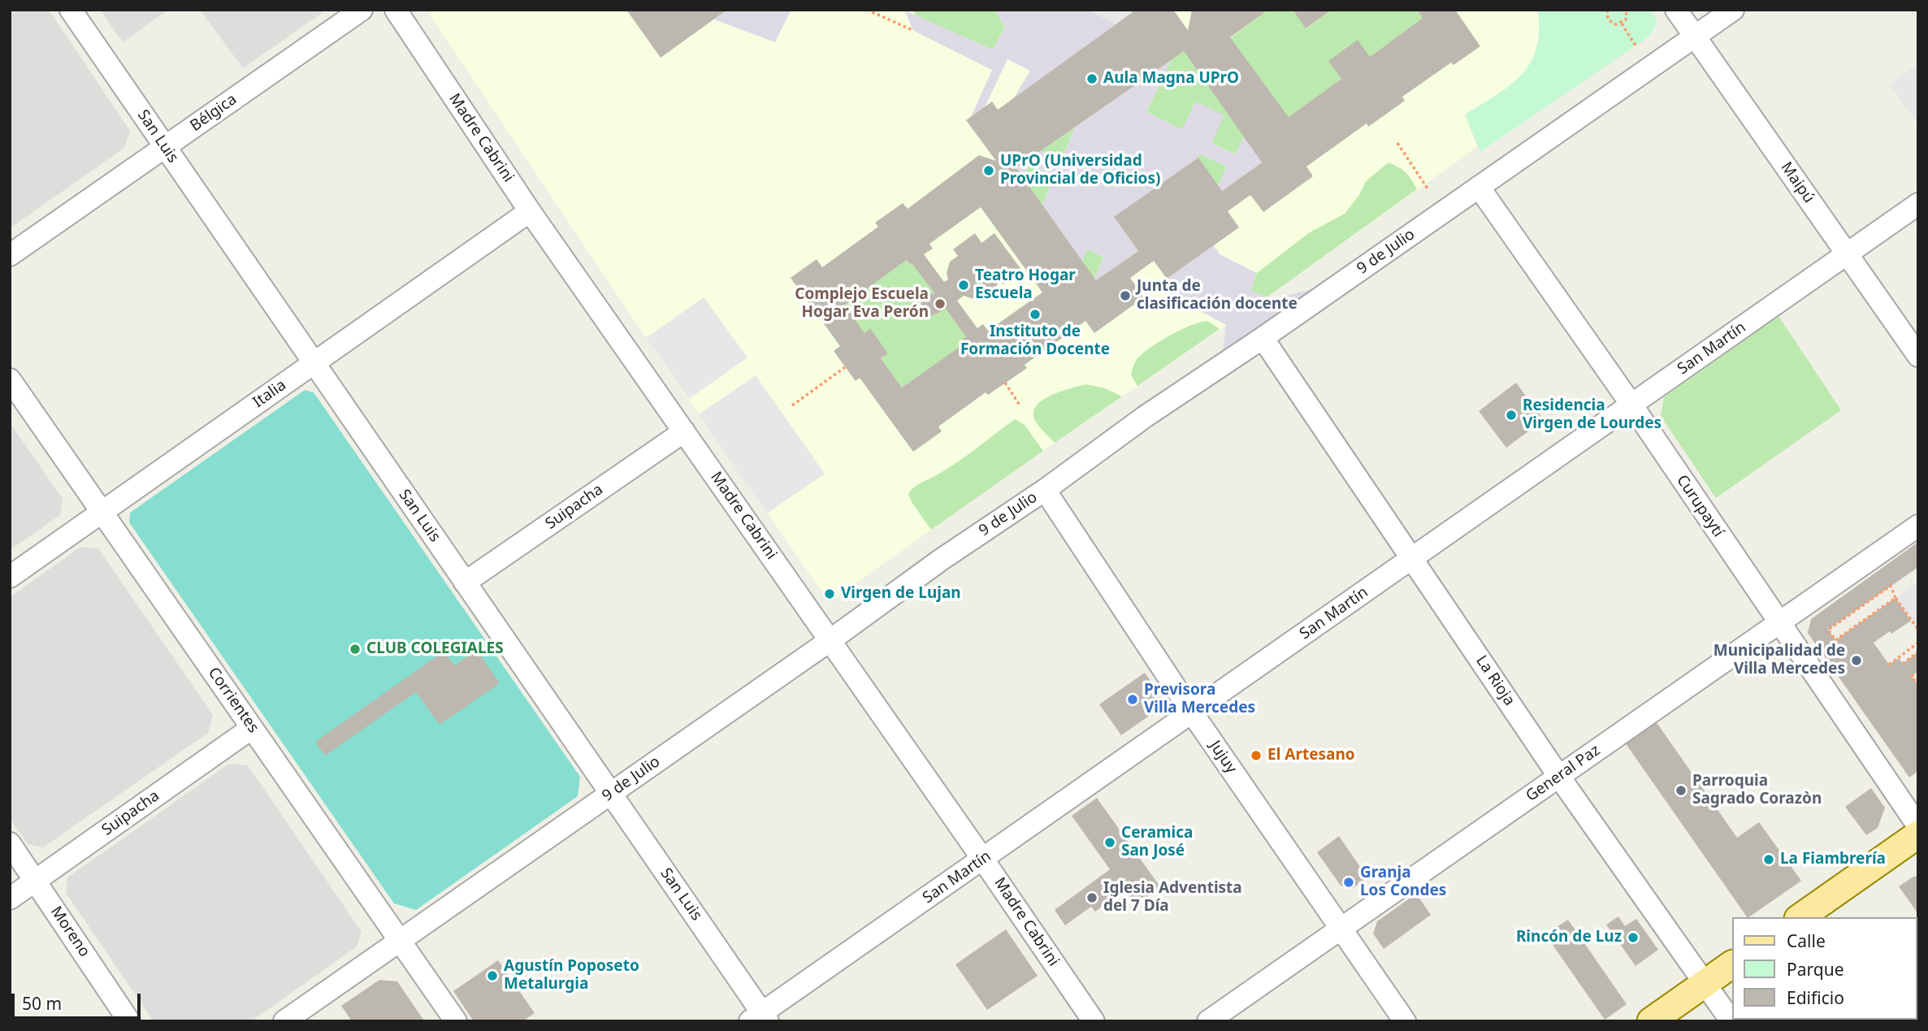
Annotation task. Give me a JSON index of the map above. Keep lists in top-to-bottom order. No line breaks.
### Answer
{"streets":{"street":["Bélgica","San Luis","Madre Cabrini","Maipú","9 de Julio","San Martín","Italia","Curupaytí","Suipacha","La Rioja","Corrientes","Jujuy","General Paz","Moreno"]},"crossings":[["Bélgica","San Luis"],["San Luis","9 de Julio"],["San Luis","San Martín"],["San Luis","Italia"],["San Luis","Suipacha"],["Madre Cabrini","9 de Julio"],["Madre Cabrini","San Martín"],["Madre Cabrini","Italia"],["Madre Cabrini","Suipacha"],["Maipú","9 de Julio"],["Maipú","San Martín"],["9 de Julio","Curupaytí"],["9 de Julio","La Rioja"],["9 de Julio","Corrientes"],["9 de Julio","Jujuy"],["San Martín","Curupaytí"],["San Martín","La Rioja"],["San Martín","Jujuy"],["Italia","Corrientes"],["Curupaytí","General Paz"],["Suipacha","Corrientes"],["Suipacha","Moreno"],["La Rioja","General Paz"],["Jujuy","General Paz"]],"places":["Aula Magna UPrO","UPrO (Universidad Provincial de Oficios)","Teatro Hogar Escuela","Junta de clasificación docente","Complejo Escuela Hogar Eva Perón","Instituto de Formación Docente","Residencia Virgen de Lourdes","Virgen de Lujan","CLUB COLEGIALES","Municipalidad de Villa Mercedes","Previsora Villa Mercedes","El Artesano","Parroquia Sagrado Corazòn","Ceramica San José","La Fiambrería","Granja Los Condes","Iglesia Adventista del 7 Día","Rincón de Luz","Agustín Poposeto Metalurgia"],"legend":["Calle","Parque","Edificio"],"scale_bar":"50 m"}
